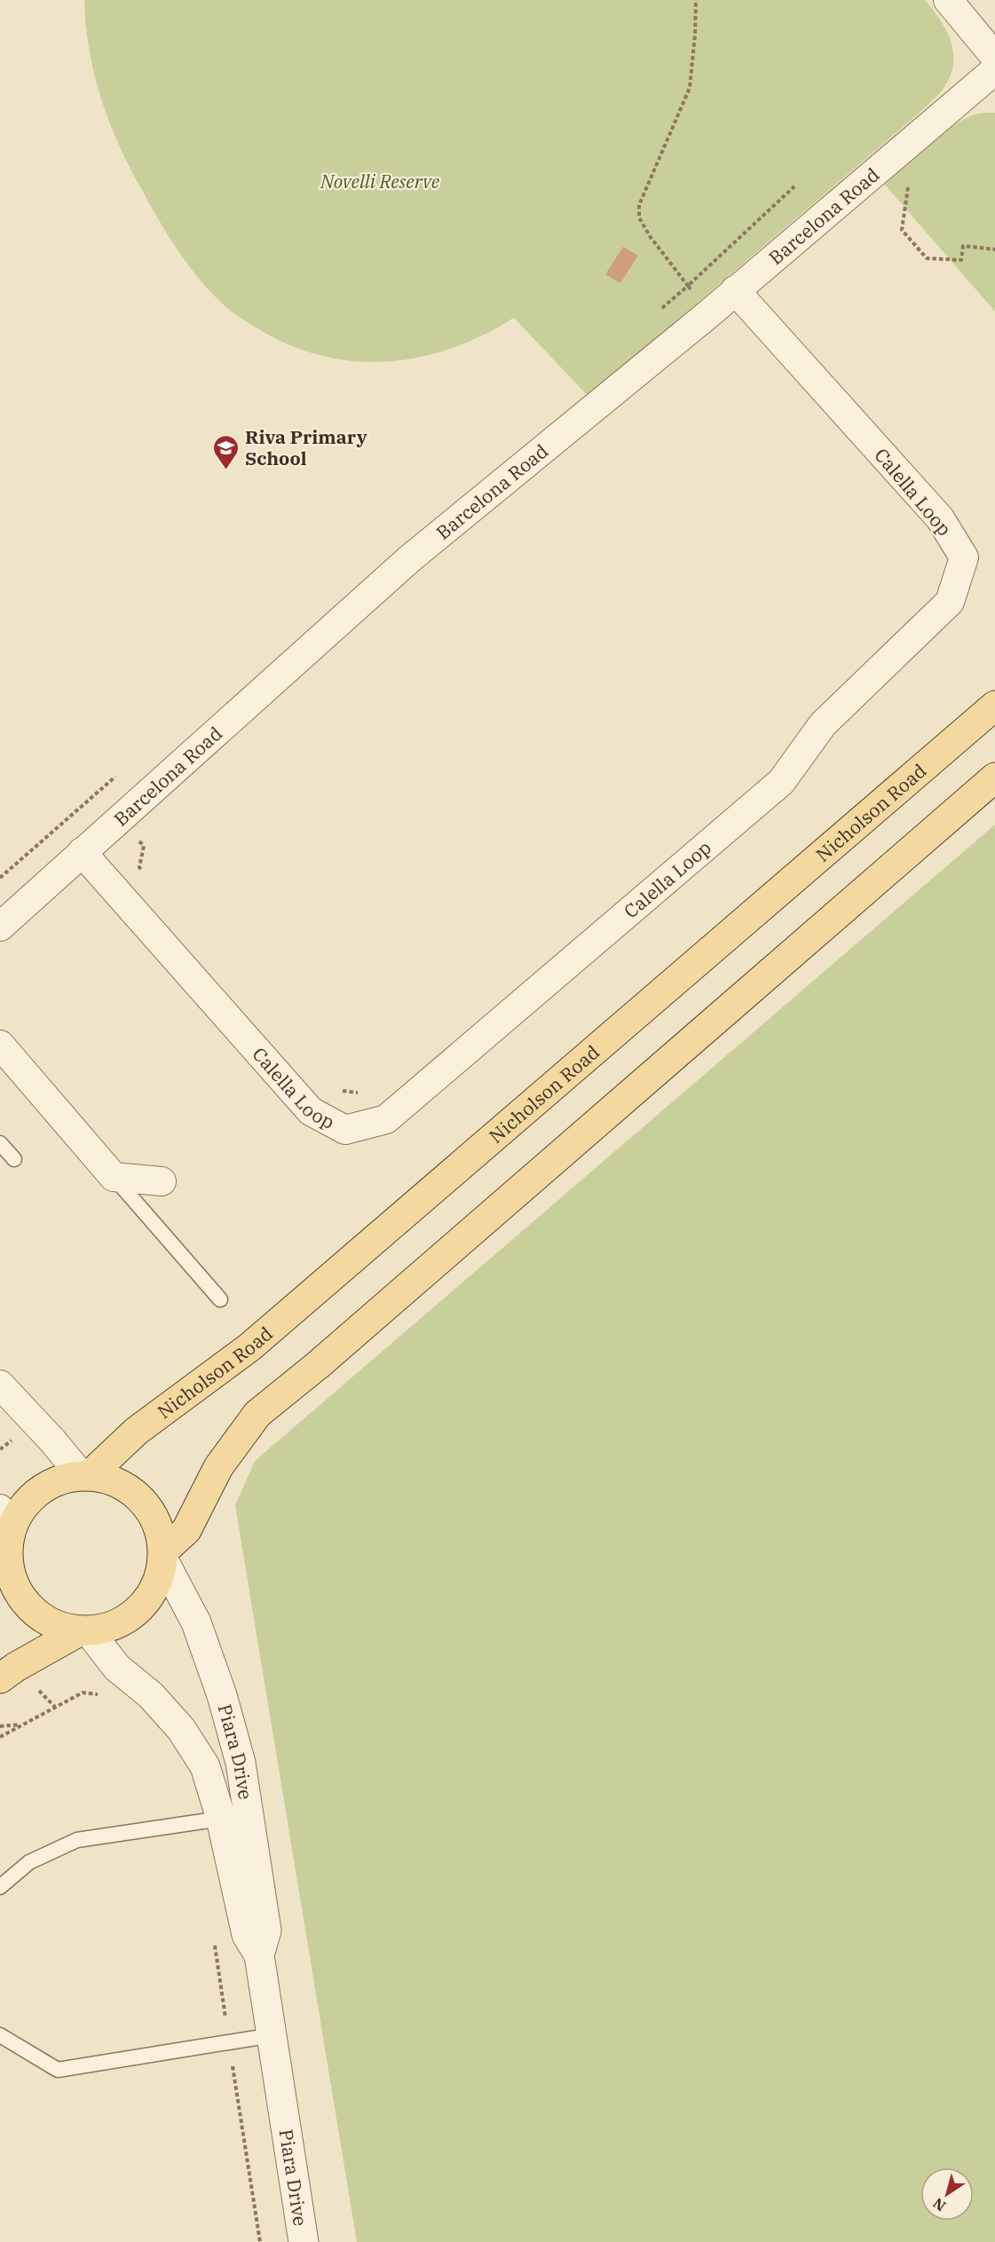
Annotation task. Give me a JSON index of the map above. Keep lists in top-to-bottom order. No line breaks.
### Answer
{"streets":{"main road":["Nicholson Road"],"street":["Barcelona Road","Calella Loop","Piara Drive"]},"crossings":[["Barcelona Road","Calella Loop"],["Nicholson Road","Piara Drive"]],"parks":["Novelli Reserve"],"places":{"school or university":["Riva Primary School"]},"north":"bottom left"}
